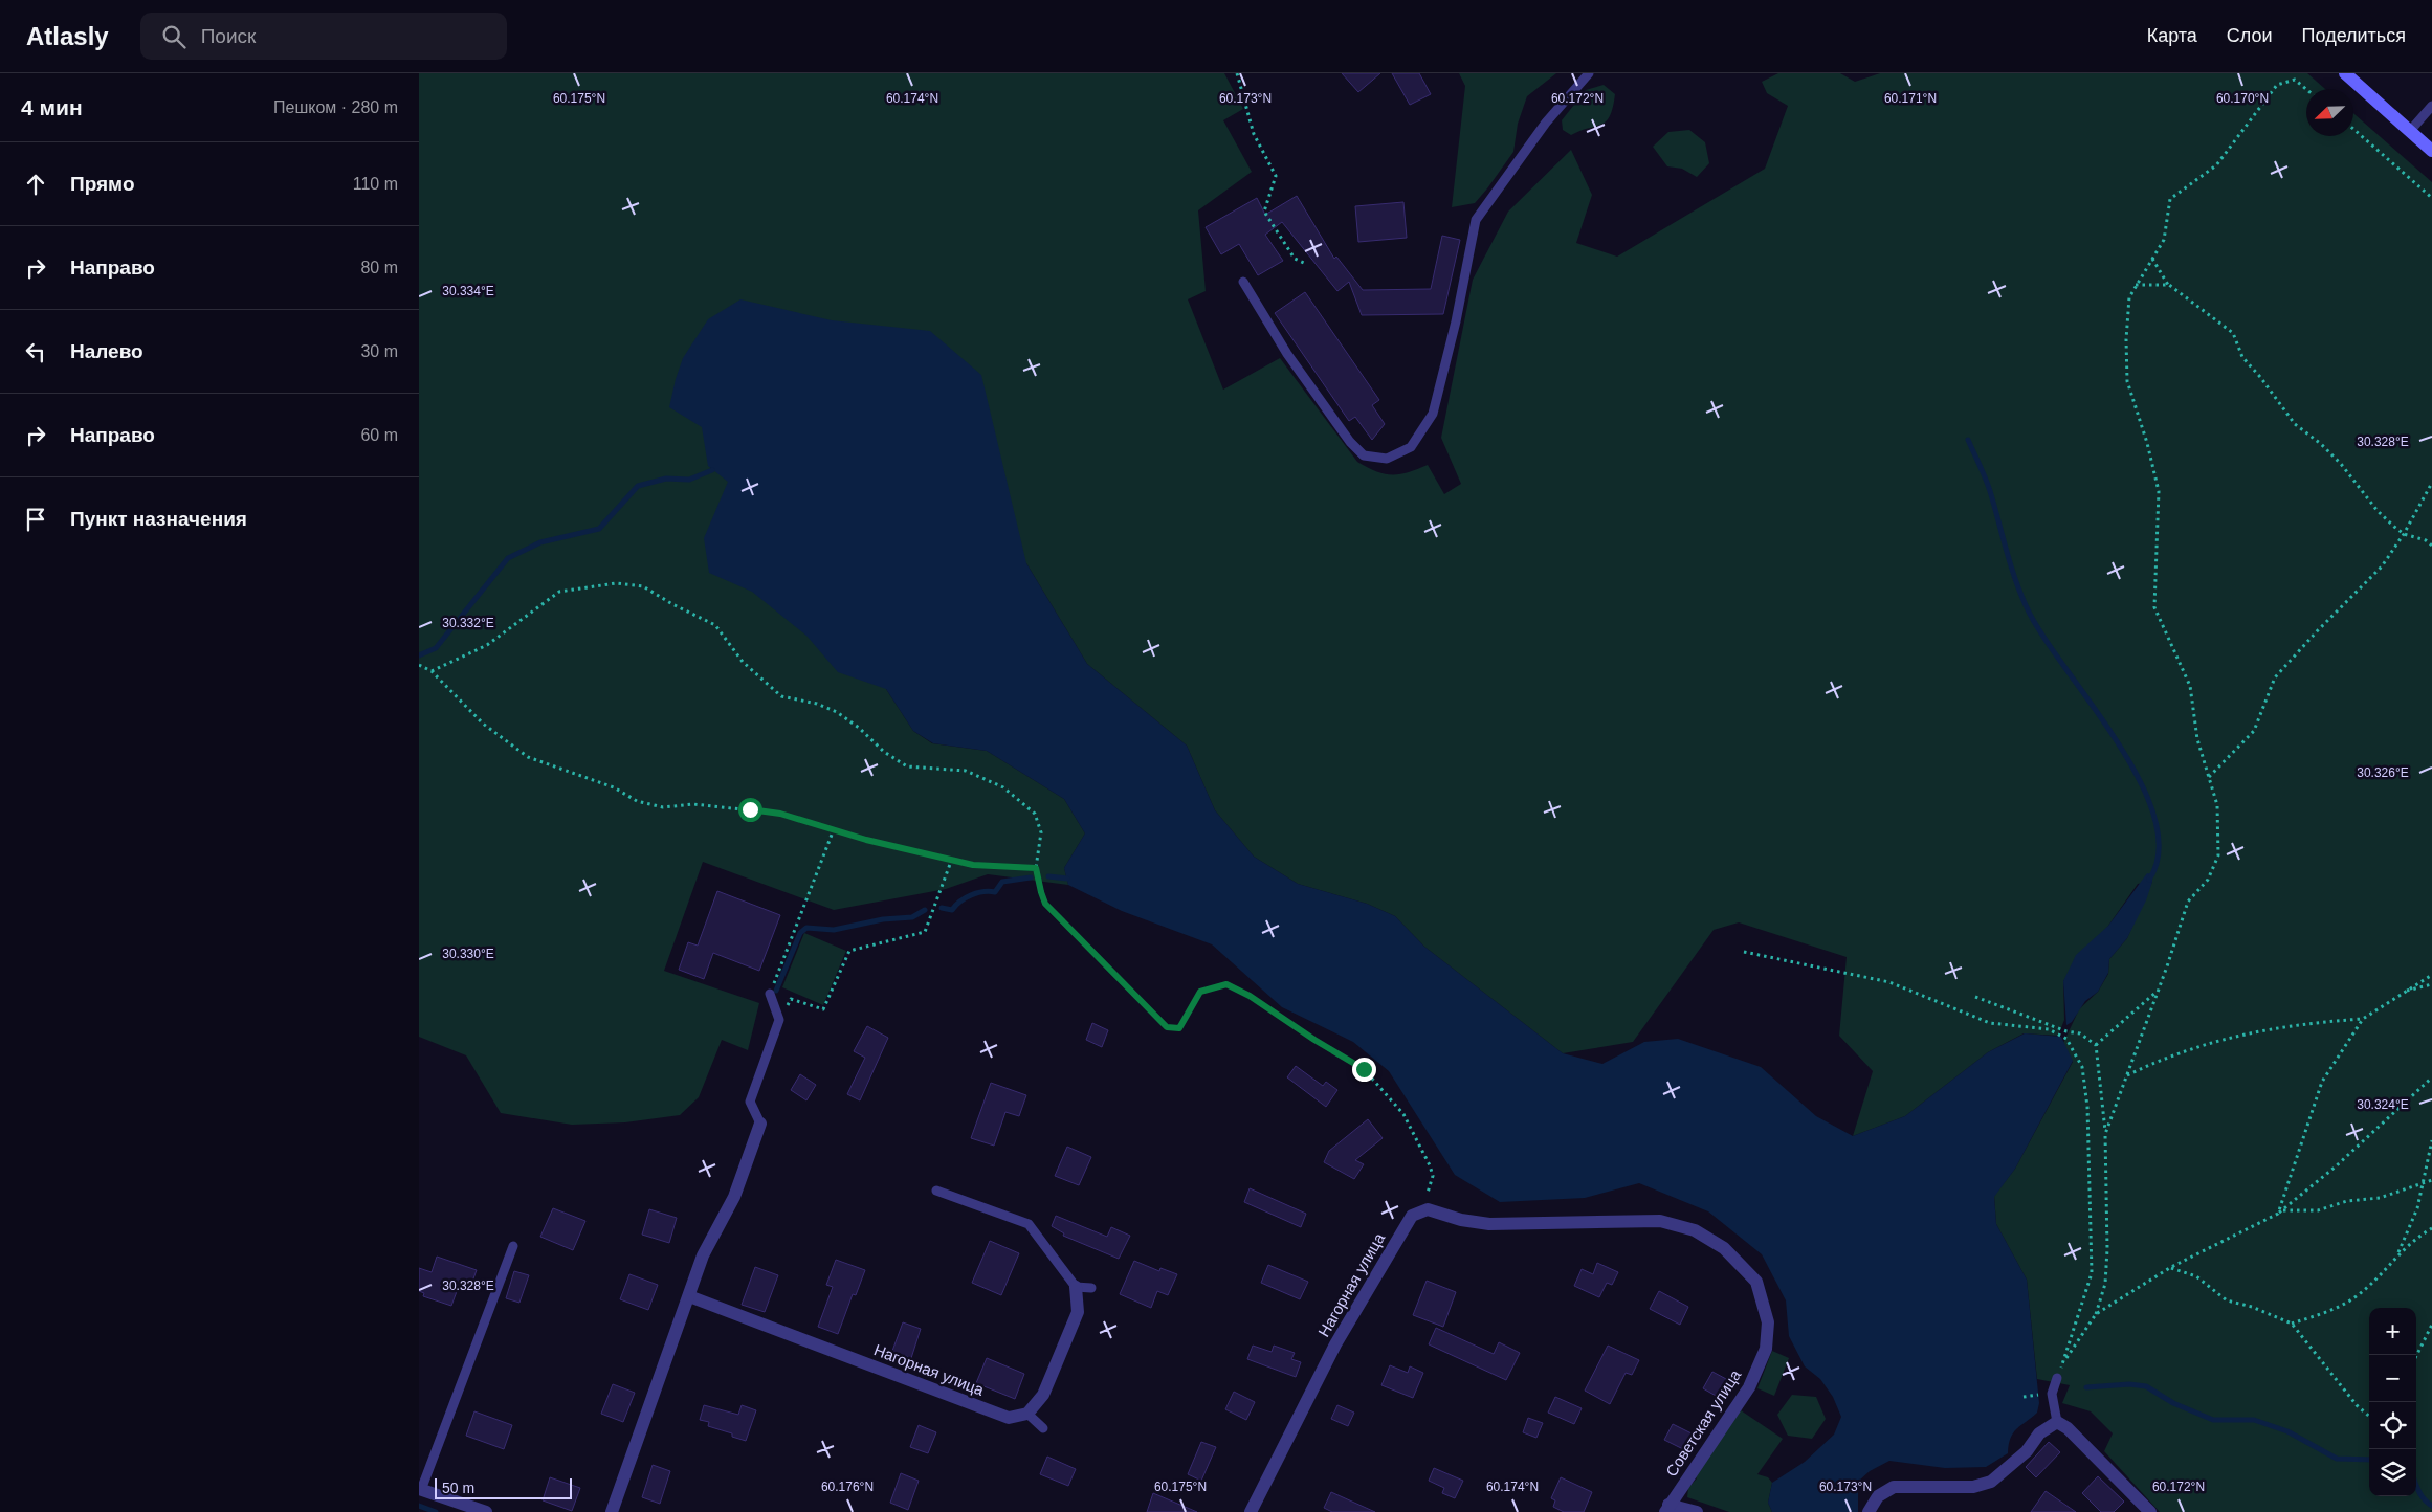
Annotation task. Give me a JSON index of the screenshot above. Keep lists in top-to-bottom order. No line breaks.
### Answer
{"streets":{"street":["Нагорная улица","Советская улица"]},"crossings":[["Нагорная улица","Советская улица"]],"scale_bar":"50 m","north":"bottom left","page":{"header":"Atlasly","search":"Поиск","nav":["Карта","Слои","Поделиться"],"heading":["4 мин","Пешком · 280 m"],"list":[["Прямо","110 m"],["Направо","80 m"],["Налево","30 m"],["Направо","60 m"],"Пункт назначения"],"map_buttons":["+","−"],"scale":"50 m"},"coordinates":["60.175°N","60.174°N","60.173°N","60.172°N","60.171°N","60.170°N","30.334°E","30.328°E","30.332°E","30.326°E","30.330°E","30.324°E","60.176°N"]}
